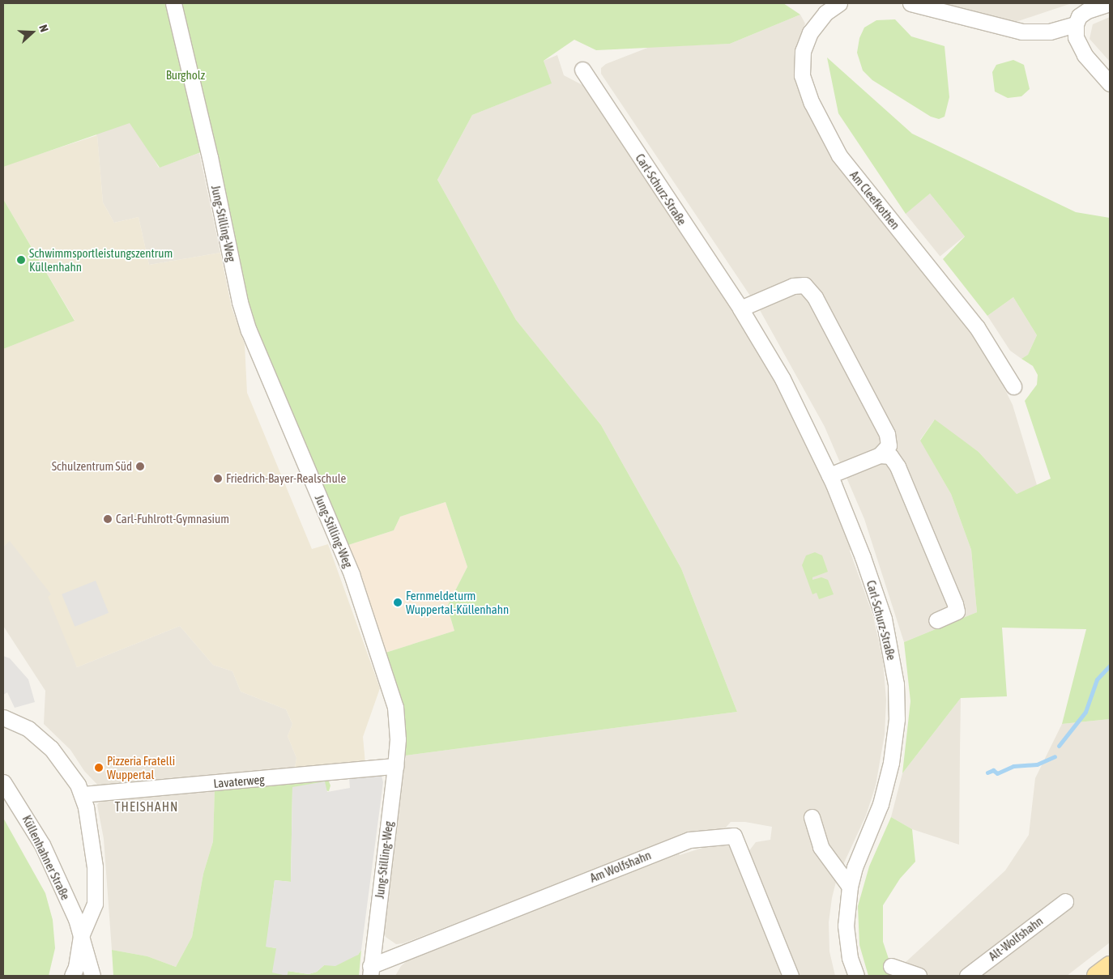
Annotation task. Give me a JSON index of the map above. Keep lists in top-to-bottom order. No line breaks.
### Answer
{"streets":{"street":["Carl-Schurz-Straße","Am Cleefkothen","Jung-Stilling-Weg","Lavaterweg","Küllenhahner Straße","Am Wolfshahn","Alt-Wolfshahn"]},"crossings":[["Jung-Stilling-Weg","Lavaterweg"],["Jung-Stilling-Weg","Am Wolfshahn"]],"districts":["THEISHAHN"],"parks":["Burgholz"],"places":["Schwimmsportleistungszentrum Küllenhahn","Schulzentrum Süd","Friedrich-Bayer-Realschule","Carl-Fuhlrott-Gymnasium","Fernmeldeturm Wuppertal-Küllenhahn","Pizzeria Fratelli Wuppertal"],"north":"right"}
